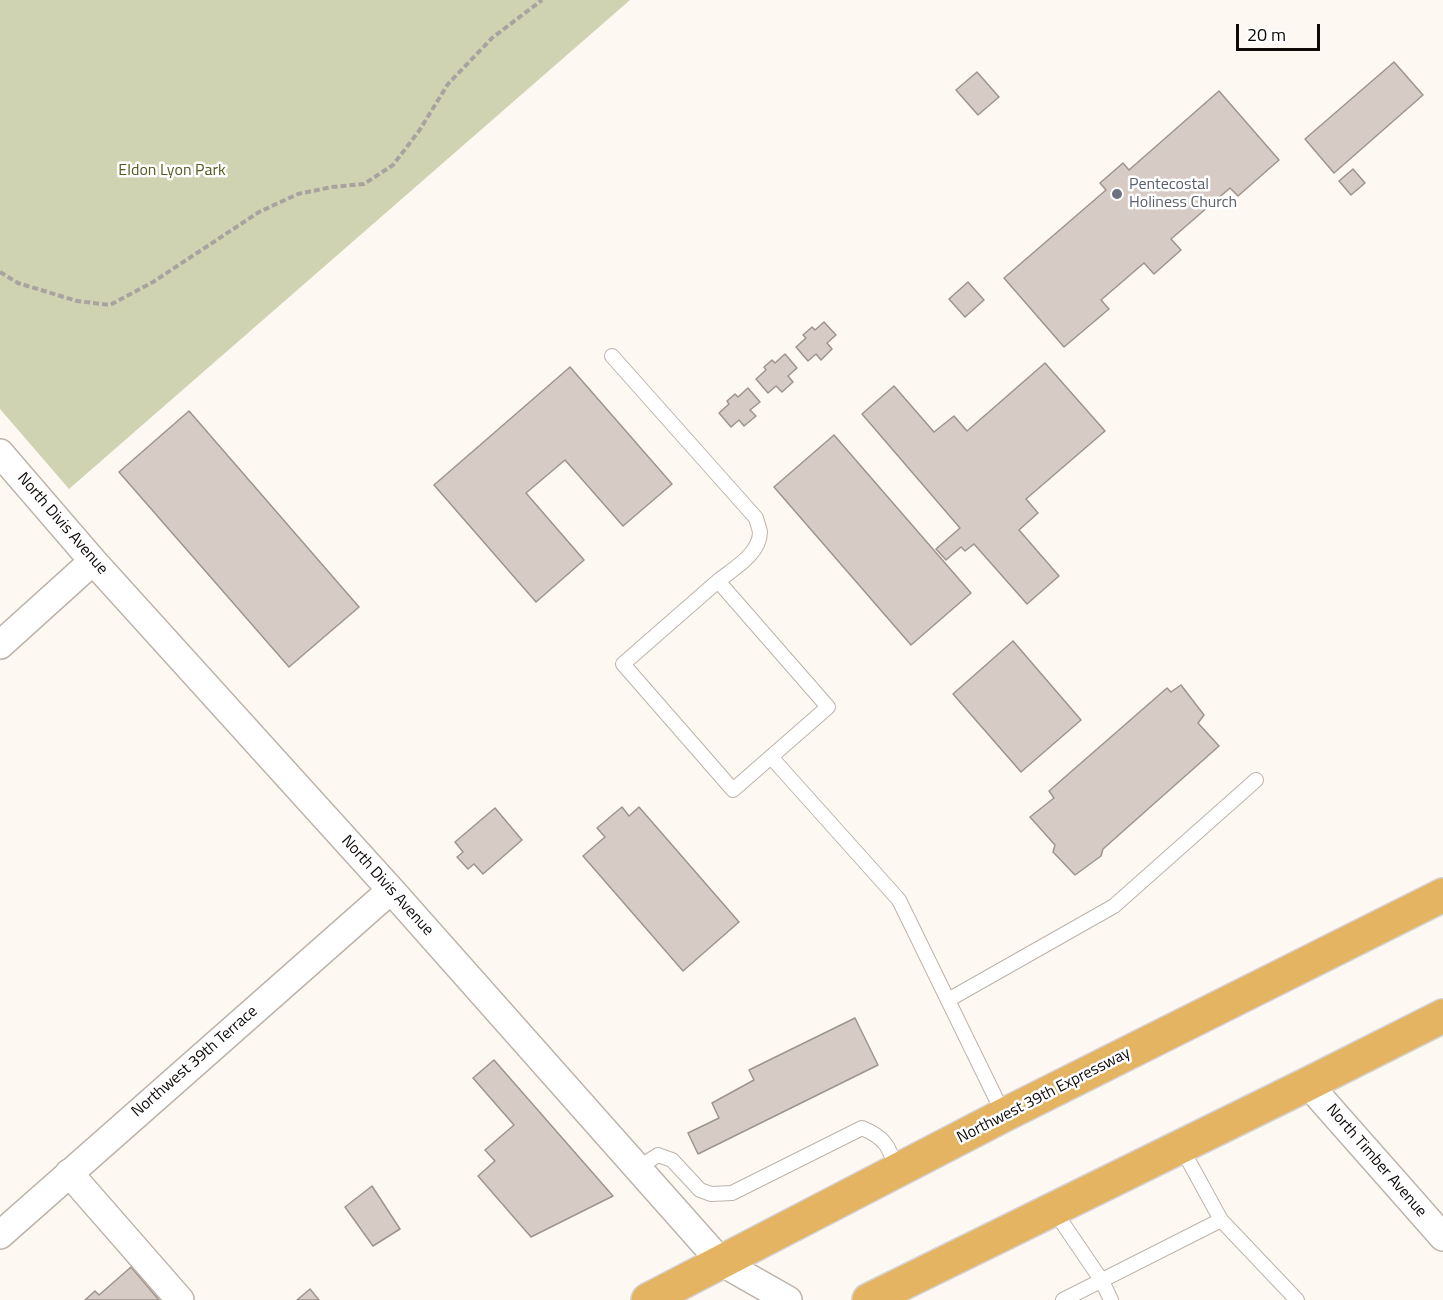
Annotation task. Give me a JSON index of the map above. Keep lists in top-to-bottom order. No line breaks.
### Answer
{"streets":{"highway":["Northwest 39th Expressway"],"street":["North Divis Avenue","Northwest 39th Terrace","North Timber Avenue"]},"crossings":[["North Divis Avenue","Northwest 39th Terrace"],["North Divis Avenue","Northwest 39th Expressway"]],"parks":["Eldon Lyon Park"],"places":["Pentecostal Holiness Church"],"scale_bar":"20 m"}
